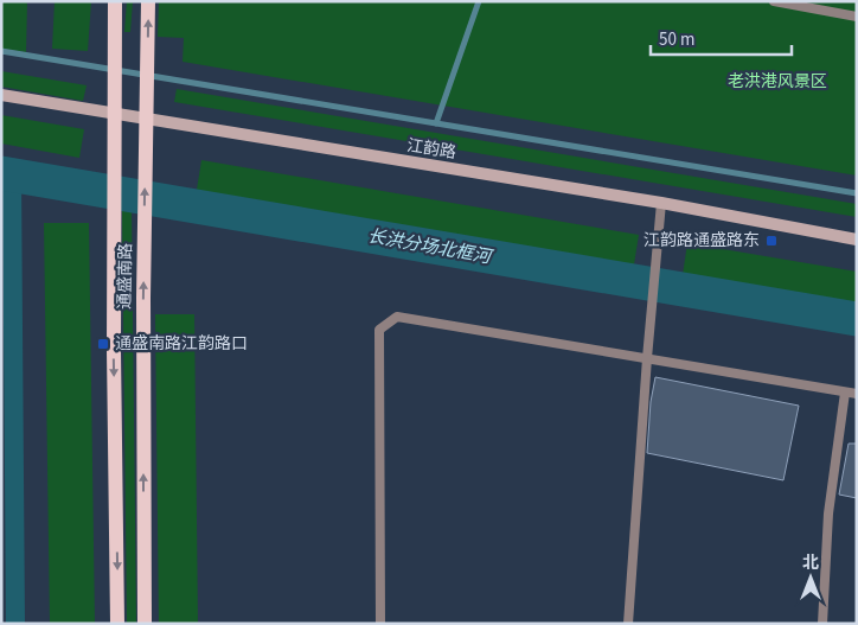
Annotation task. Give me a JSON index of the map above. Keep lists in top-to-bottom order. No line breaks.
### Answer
{"streets":{"main road":["通盛南路"],"street":["江韵路"]},"crossings":[["江韵路","通盛南路"]],"water":["长洪分场北框河"],"parks":["老洪港风景区"],"places":{"transit":["江韵路通盛路东","通盛南路江韵路口"]},"scale_bar":"50 m","north":"top"}
